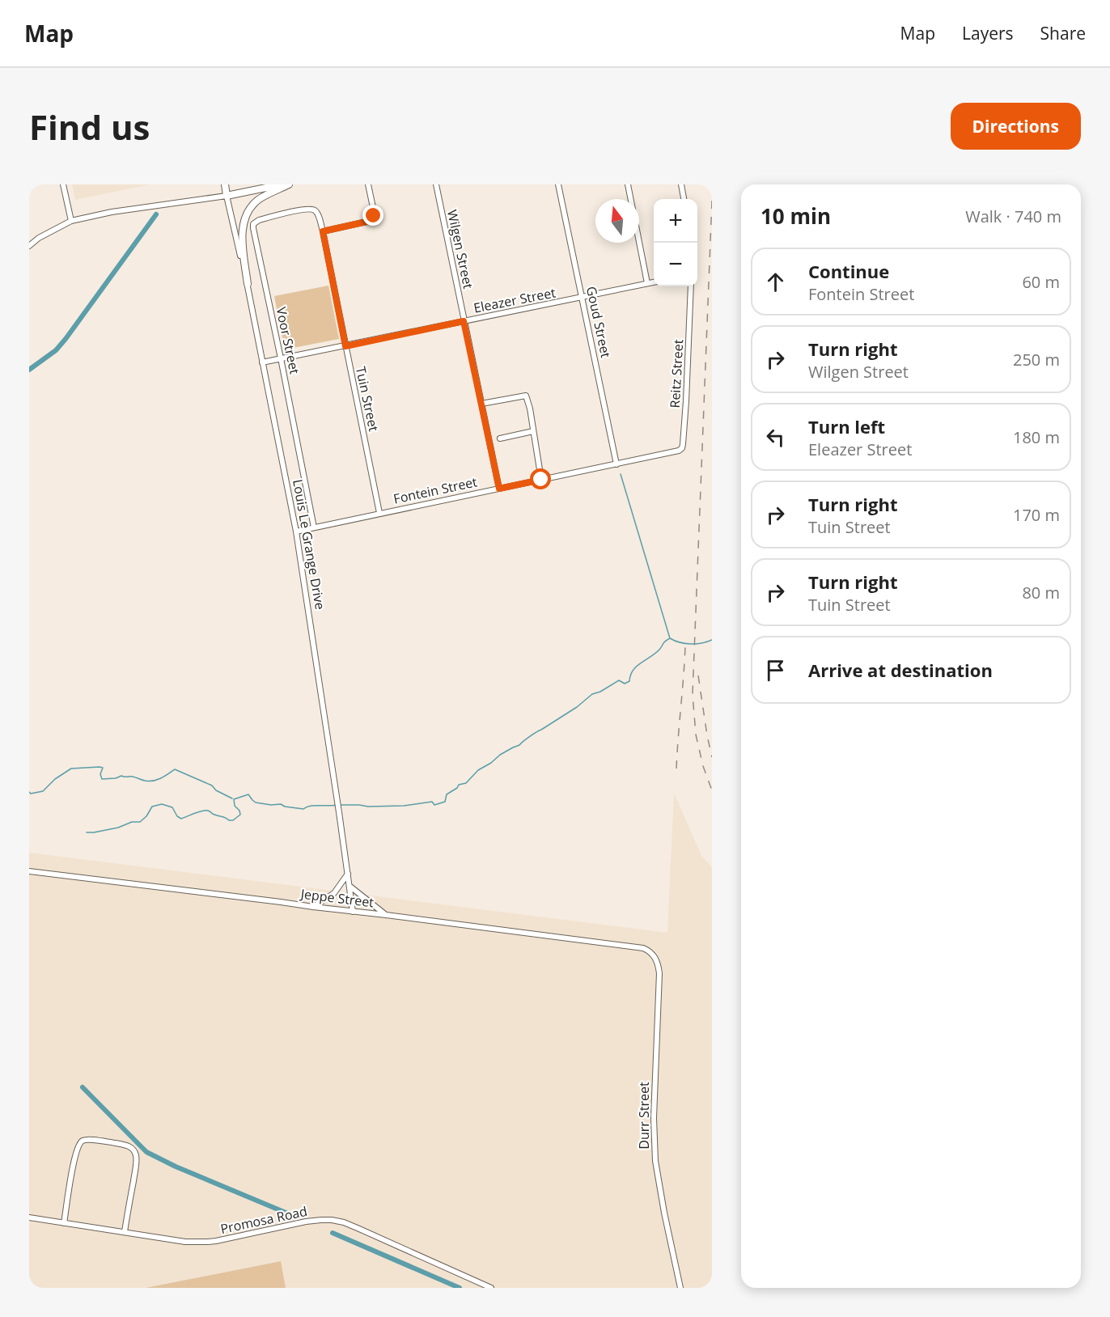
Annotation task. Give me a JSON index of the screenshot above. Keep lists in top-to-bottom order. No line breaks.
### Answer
{"streets":{"main road":["Louis Le Grange Drive"],"street":["Wilgen Street","Eleazer Street","Goud Street","Voor Street","Reitz Street","Tuin Street","Fontein Street","Jeppe Street","Durr Street","Promosa Road"]},"crossings":[["Wilgen Street","Eleazer Street"],["Wilgen Street","Fontein Street"],["Eleazer Street","Goud Street"],["Eleazer Street","Voor Street"],["Eleazer Street","Tuin Street"],["Eleazer Street","Louis Le Grange Drive"],["Goud Street","Fontein Street"],["Voor Street","Tuin Street"],["Voor Street","Fontein Street"],["Reitz Street","Fontein Street"],["Tuin Street","Fontein Street"],["Fontein Street","Louis Le Grange Drive"],["Louis Le Grange Drive","Jeppe Street"],["Jeppe Street","Durr Street"]],"north":"top","page":{"header":"Map","nav":["Map","Layers","Share"],"buttons":"Directions","title":"Find us","heading":["10 min","Walk · 740 m"],"map_buttons":["+","−"],"list":[["Continue","Fontein Street","60 m"],["Turn right","Wilgen Street","250 m"],["Turn left","Eleazer Street","180 m"],["Turn right","Tuin Street","170 m"],["Turn right","Tuin Street","80 m"],"Arrive at destination"]}}
